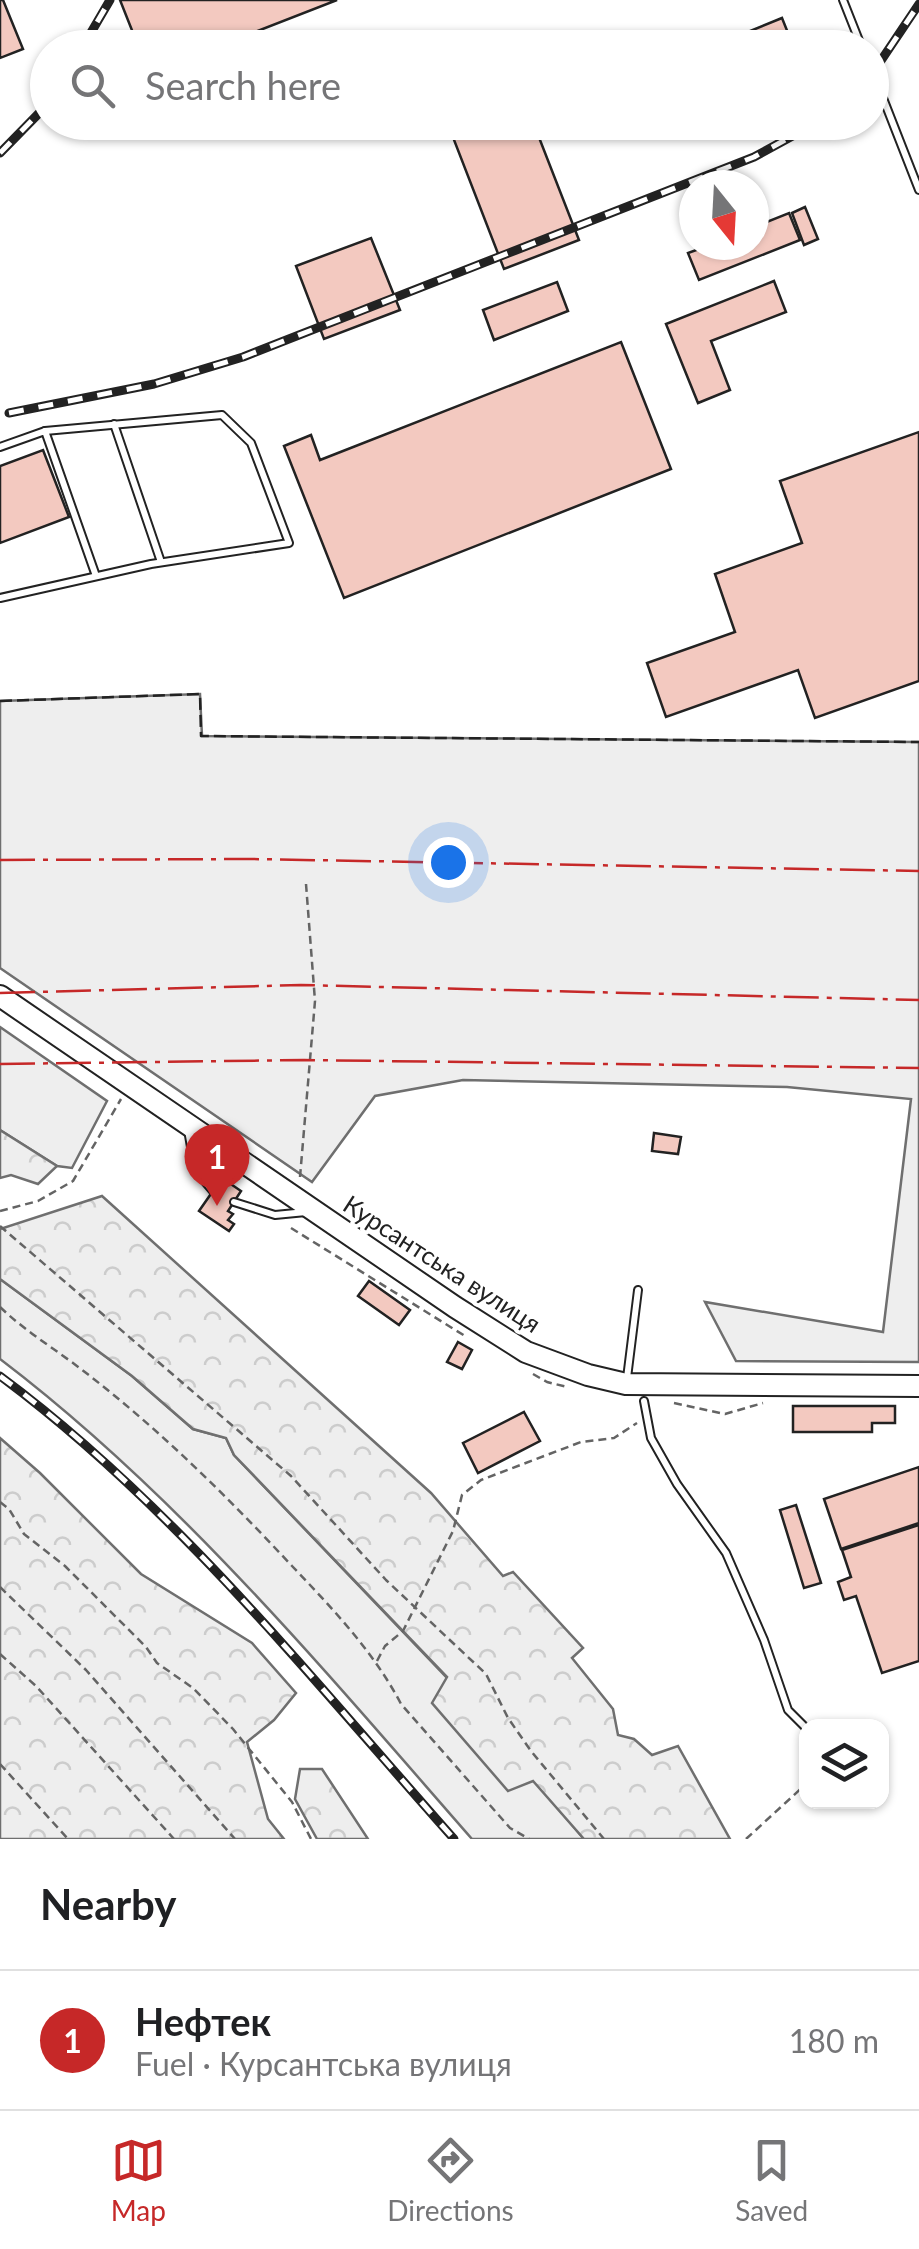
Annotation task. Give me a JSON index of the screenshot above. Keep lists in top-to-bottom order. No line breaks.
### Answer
{"streets":{"street":["Курсантська вулиця"]},"north":"bottom","page":{"search":"Search here","pins":"1","heading":"Nearby","list":[{"mark":"1","name":"Нефтек","note":"Fuel · Курсантська вулиця","value":"180 m"}],"nav":["Map","Directions","Saved"]}}
